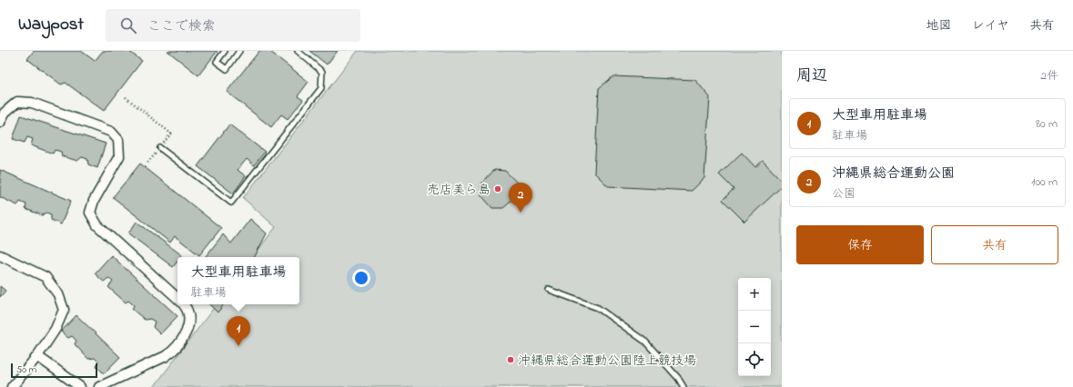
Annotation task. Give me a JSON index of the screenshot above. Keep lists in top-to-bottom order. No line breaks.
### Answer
{"places":["売店美ら島","沖縄県総合運動公園陸上競技場"],"scale_bar":"50 m","page":{"header":"Waypost","search":"ここで検索","nav":["地図","レイヤ","共有"],"heading":["周辺","2件"],"list":[{"mark":"1","name":"大型車用駐車場","note":"駐車場","value":"80 m"},{"mark":"2","name":"沖縄県総合運動公園","note":"公園","value":"100 m"}],"pins":["2","1"],"buttons":["保存","共有"],"popup":["大型車用駐車場","駐車場"],"map_buttons":["+","−"],"scale":"50 m"}}
